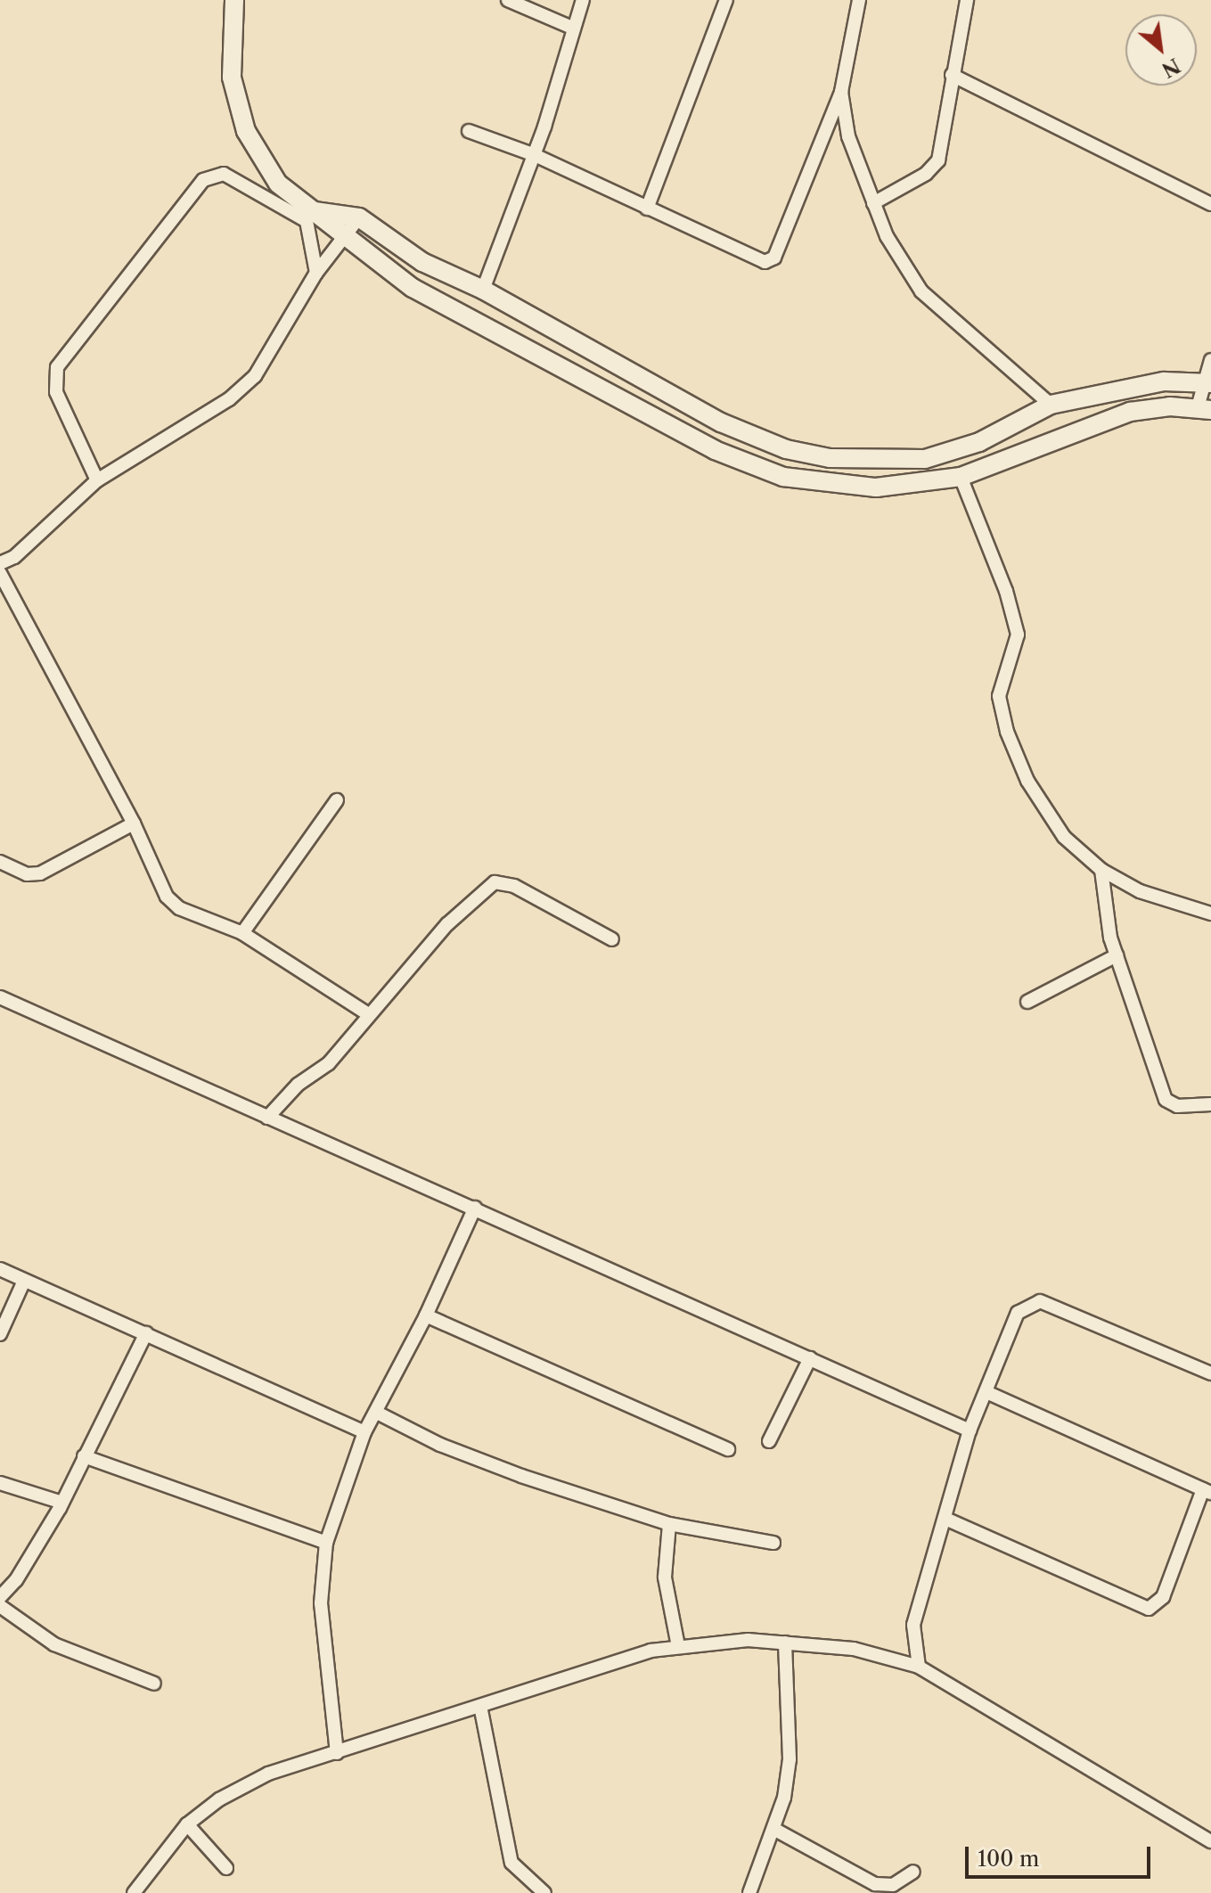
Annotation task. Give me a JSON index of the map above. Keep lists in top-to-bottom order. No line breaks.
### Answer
{"scale_bar":"100 m","north":"bottom right"}
